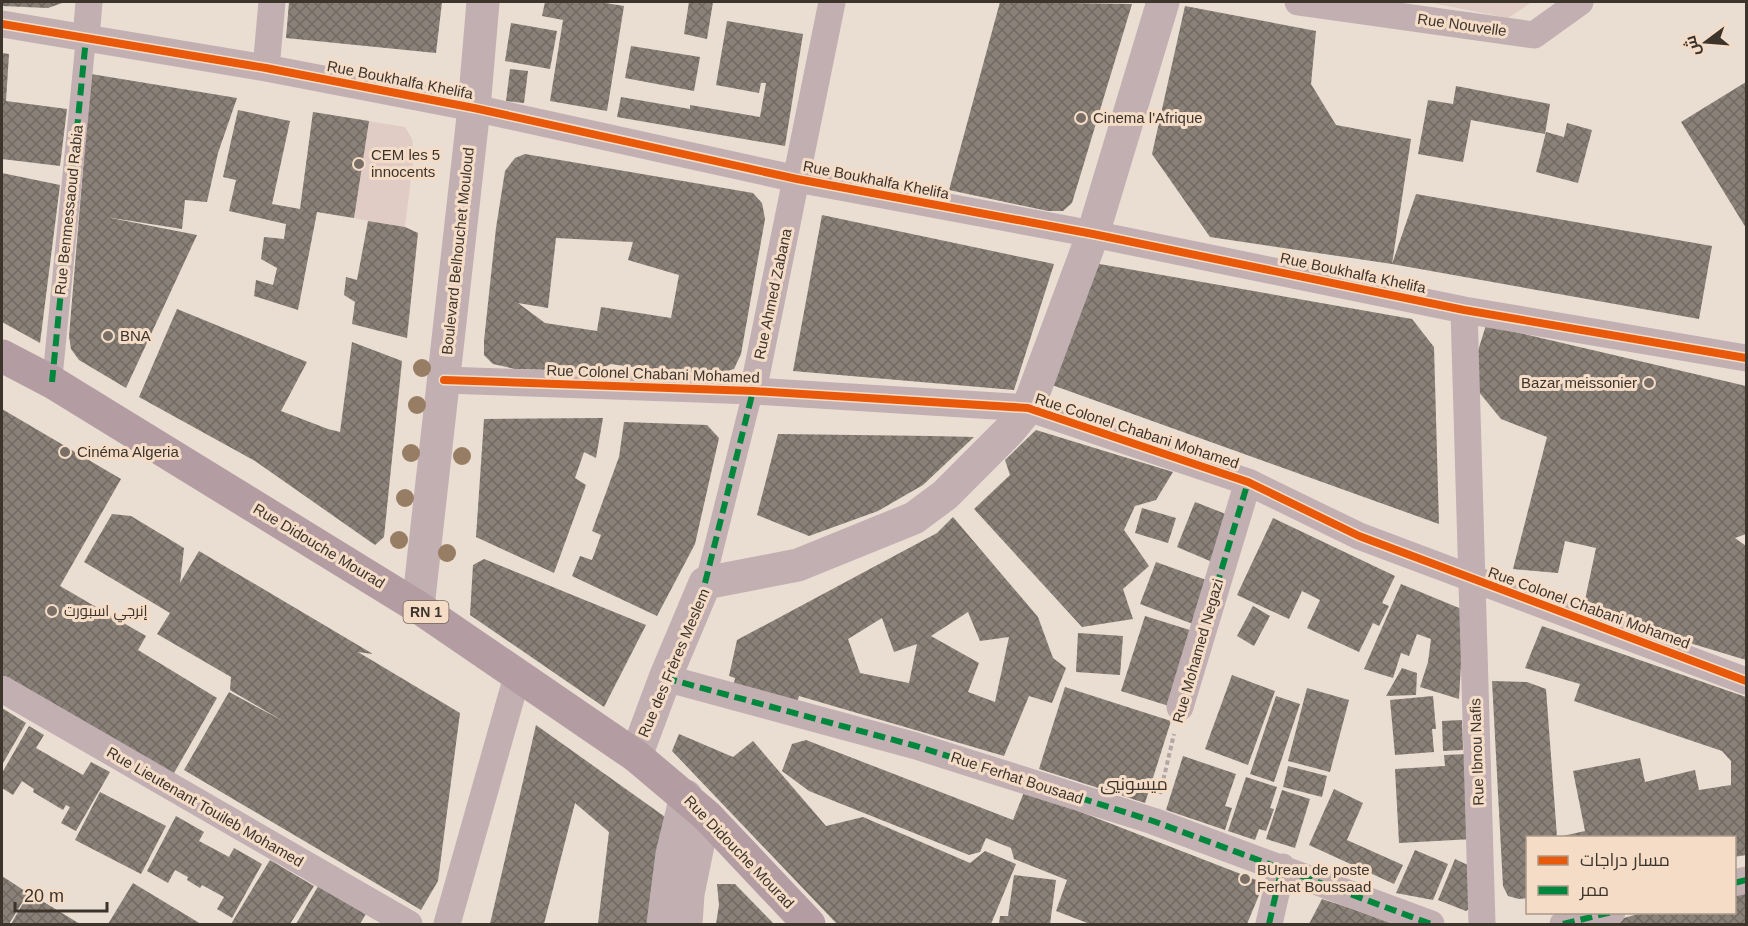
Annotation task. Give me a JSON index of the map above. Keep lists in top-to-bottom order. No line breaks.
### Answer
{"streets":{"main road":["Rue Didouche Mourad","RN 1"],"street":["Rue Nouvelle","Rue Boukhalfa Khelifa","Rue Benmessaoud Rabia","Boulevard Belhouchet Mouloud","Rue Ahmed Zabana","Rue Colonel Chabani Mohamed","Rue Mohamed Negazi","Rue des Frères Meslem","Rue Ibnou Nafis","Rue Ferhat Bousaad","Rue Lieutenant Touileb Mohamed"]},"crossings":[["Rue Boukhalfa Khelifa","Rue Benmessaoud Rabia"],["Rue Boukhalfa Khelifa","Boulevard Belhouchet Mouloud"],["Rue Boukhalfa Khelifa","Rue Ahmed Zabana"],["Rue Boukhalfa Khelifa","Rue des Frères Meslem"],["Rue Boukhalfa Khelifa","Rue Ibnou Nafis"],["Rue Benmessaoud Rabia","Rue Didouche Mourad"],["Boulevard Belhouchet Mouloud","Rue Colonel Chabani Mohamed"],["Boulevard Belhouchet Mouloud","Rue Didouche Mourad"],["Rue Ahmed Zabana","Rue Colonel Chabani Mohamed"],["Rue Ahmed Zabana","Rue des Frères Meslem"],["Rue Colonel Chabani Mohamed","Rue Mohamed Negazi"],["Rue Colonel Chabani Mohamed","Rue des Frères Meslem"],["Rue Colonel Chabani Mohamed","Rue Ibnou Nafis"],["Rue Didouche Mourad","Rue des Frères Meslem"],["Rue Mohamed Negazi","Rue Ferhat Bousaad"],["Rue des Frères Meslem","Rue Ferhat Bousaad"]],"districts":["ميسونيي"],"places":["Cinema l'Afrique","CEM les 5 innocents","BNA","Bazar meissonier","Cinéma Algeria","إنرجي اسبورت","BUreau de poste Ferhat Boussaad"],"legend":["مسار دراجات","ممر"],"scale_bar":"20 m","north":"left"}
